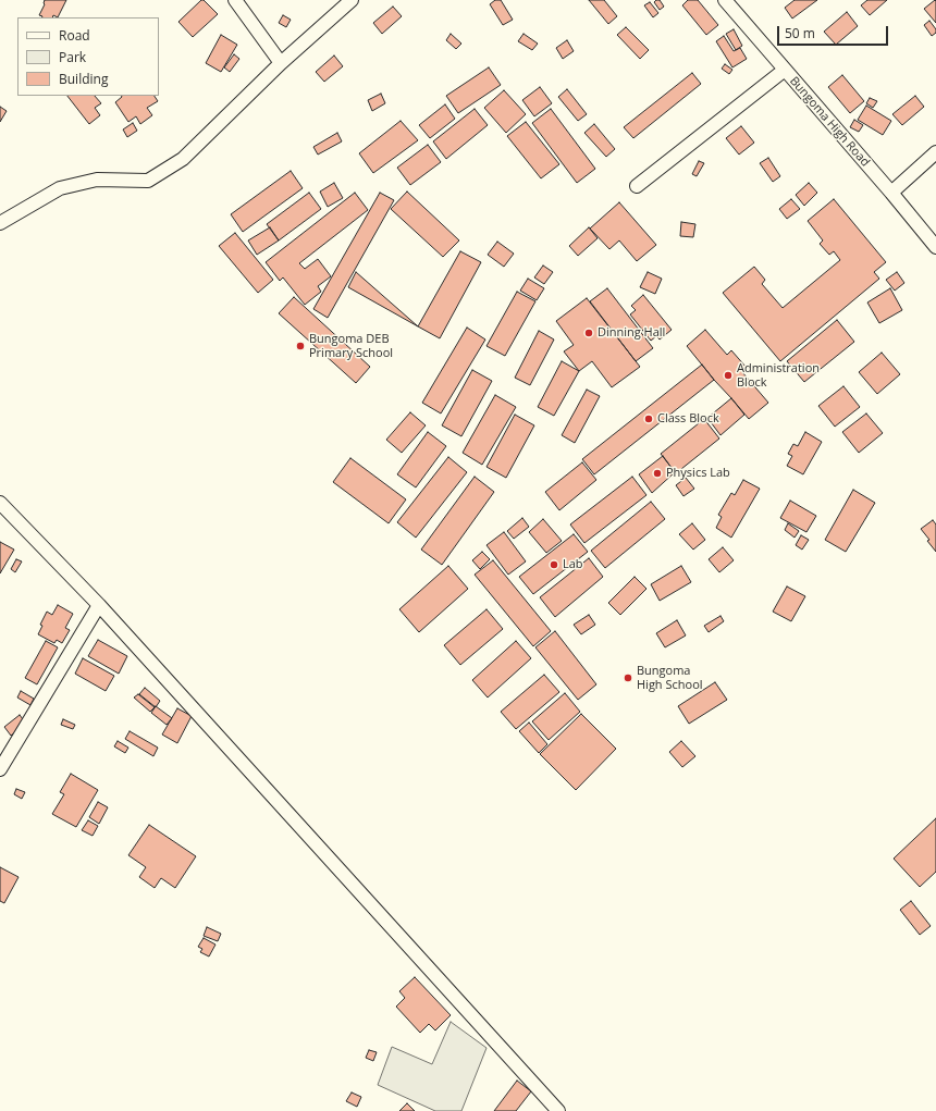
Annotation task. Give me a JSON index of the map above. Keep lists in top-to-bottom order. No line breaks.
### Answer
{"streets":{"street":["Bungoma High Road"]},"places":["Dinning Hall","Bungoma DEB Primary School","Administration Block","Class Block","Physics Lab","Lab","Bungoma High School"],"legend":["Road","Park","Building"],"scale_bar":"50 m"}
